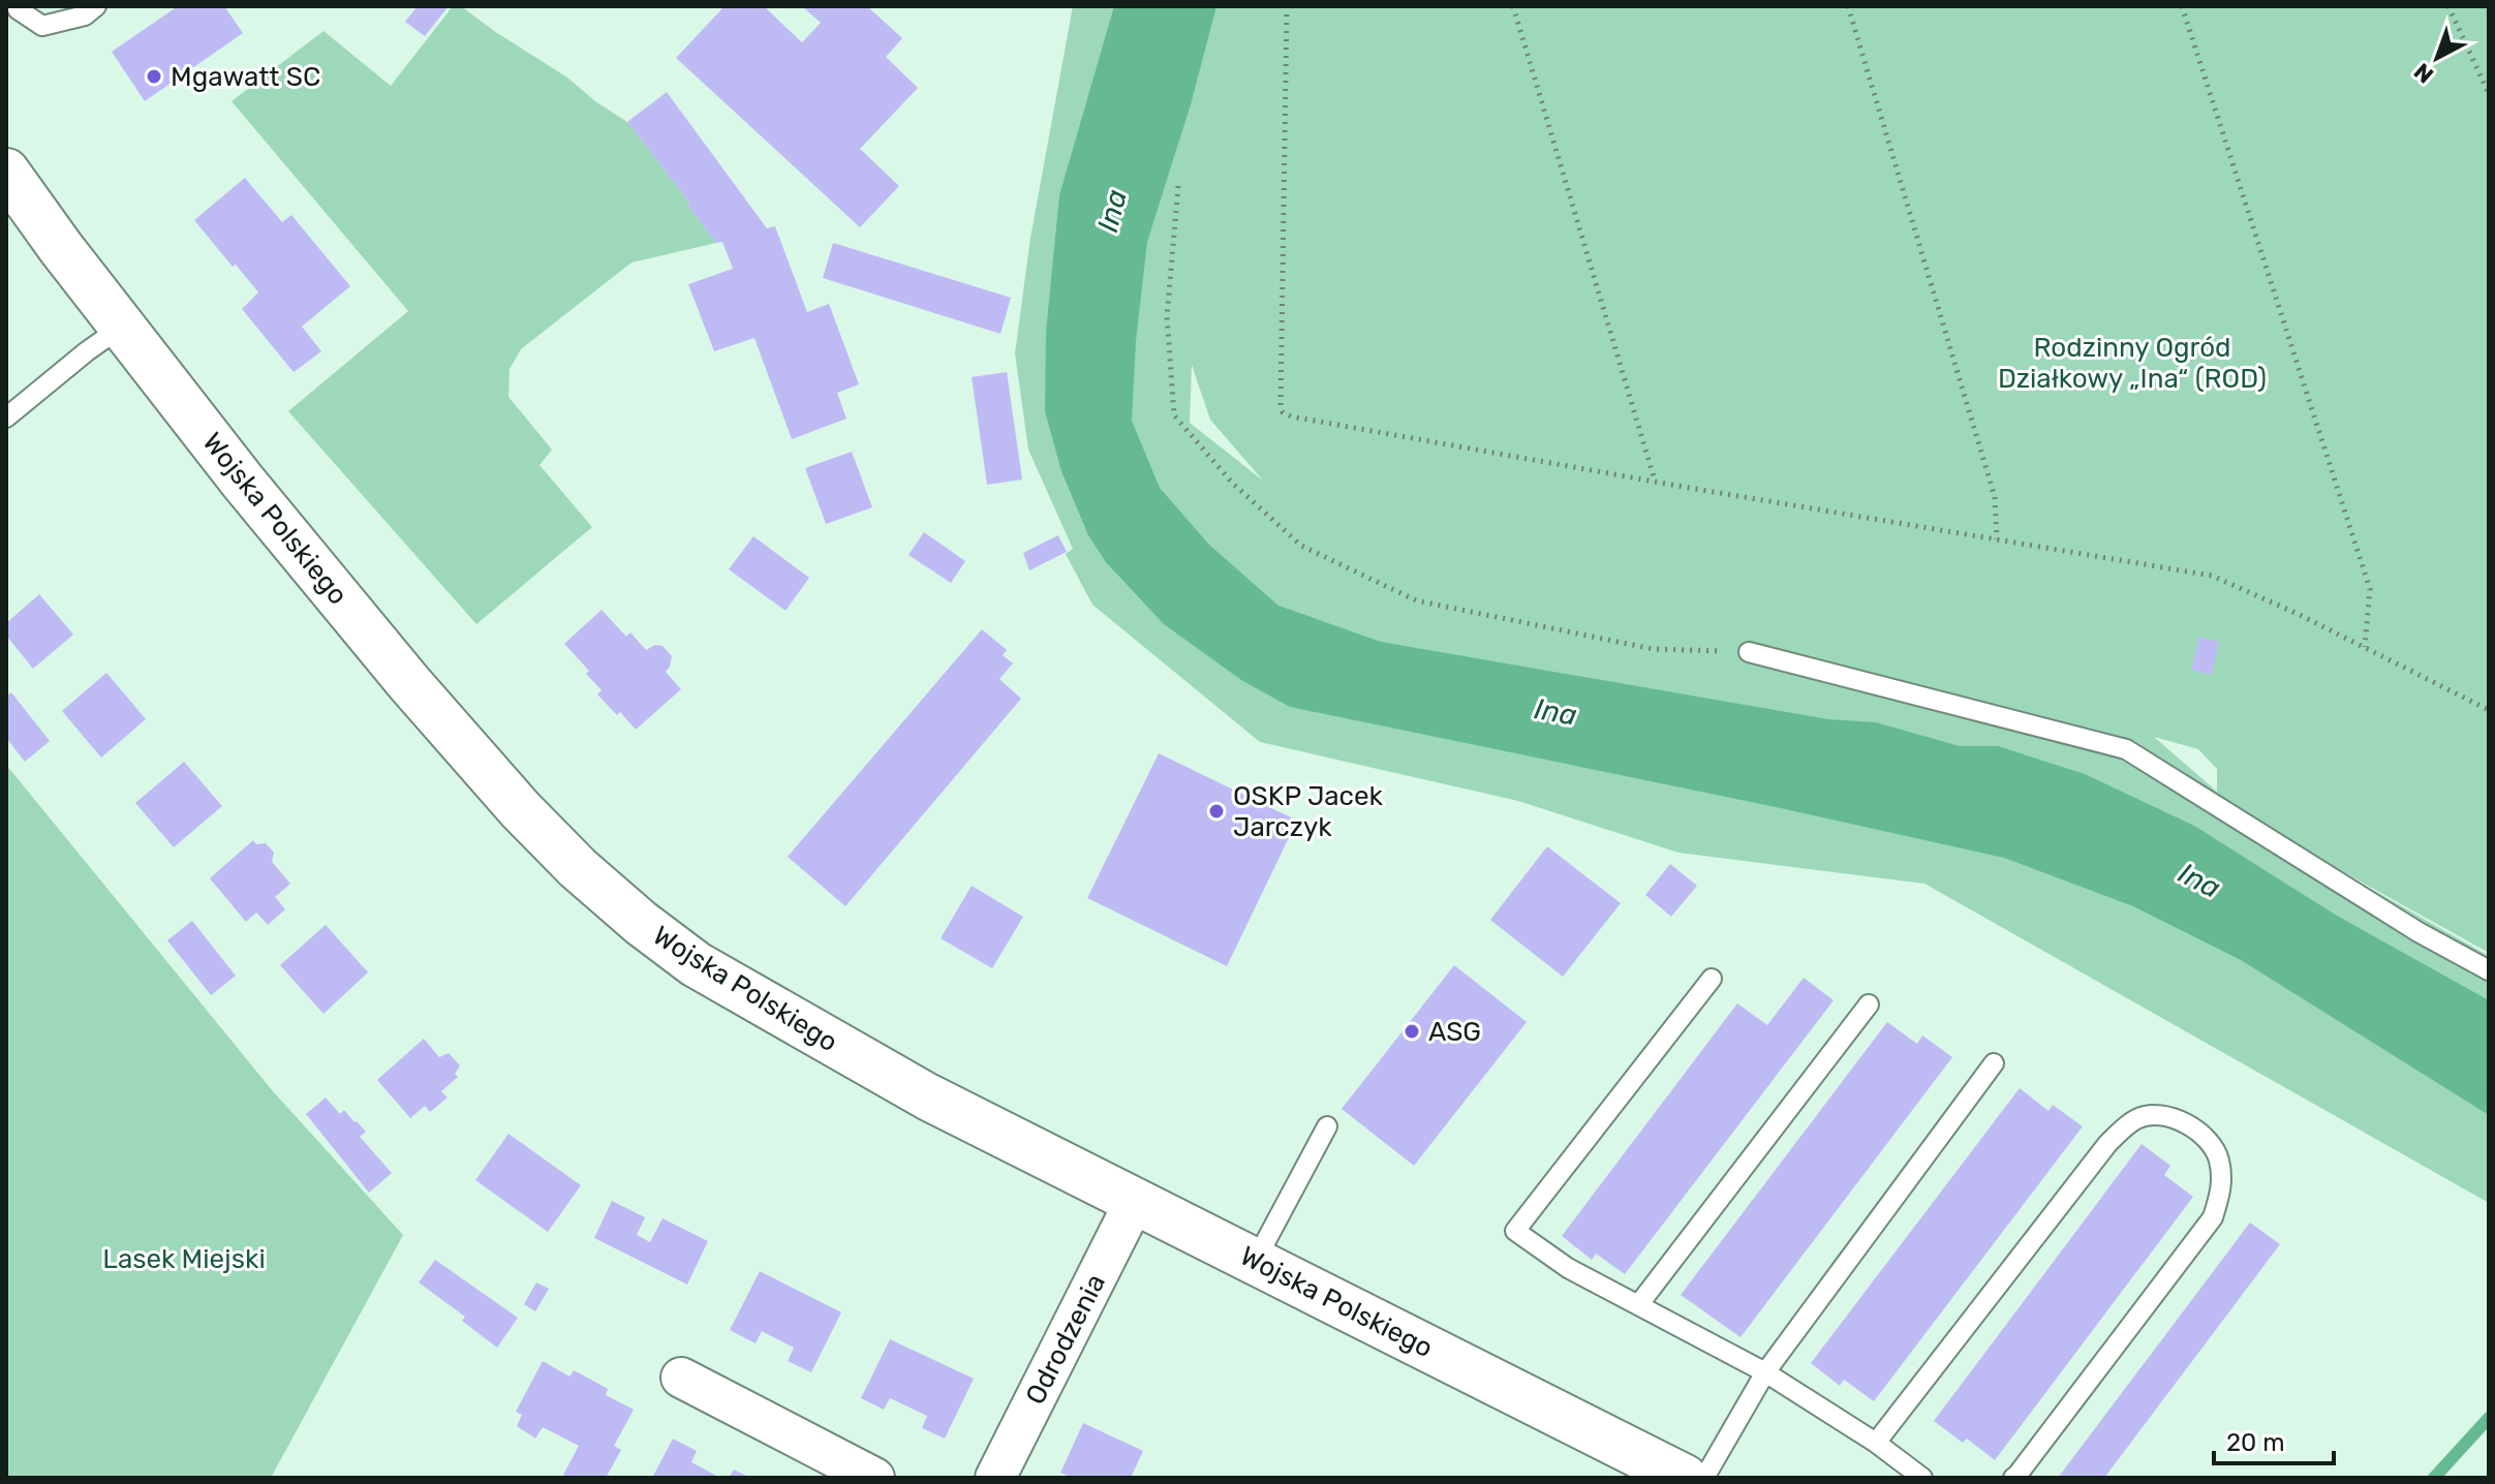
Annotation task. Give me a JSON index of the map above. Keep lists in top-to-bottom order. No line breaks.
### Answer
{"streets":{"street":["Wojska Polskiego","Odrodzenia"]},"crossings":[["Wojska Polskiego","Odrodzenia"]],"water":["Ina"],"parks":["Rodzinny Ogród Działkowy „Ina“ (ROD)","Lasek Miejski"],"places":["Mgawatt SC","OSKP Jacek Jarczyk","ASG"],"scale_bar":"20 m","north":"bottom left"}
